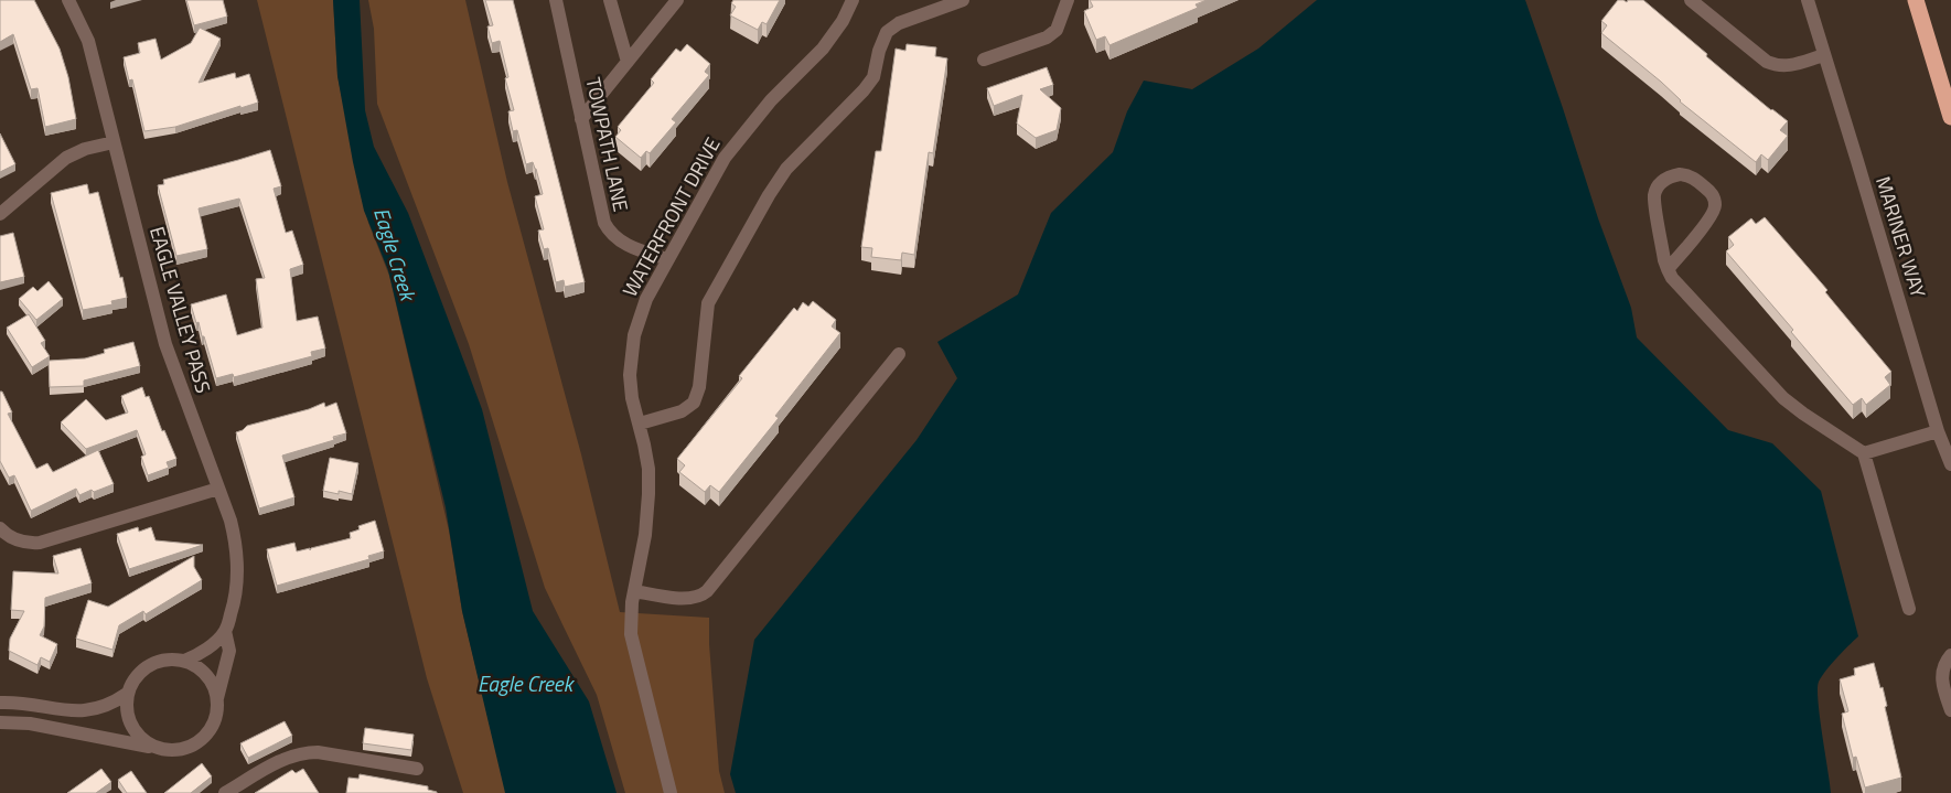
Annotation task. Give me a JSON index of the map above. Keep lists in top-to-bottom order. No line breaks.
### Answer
{"streets":{"street":["TOWPATH LANE","WATERFRONT DRIVE","MARINER WAY","EAGLE VALLEY PASS"]},"crossings":[["TOWPATH LANE","WATERFRONT DRIVE"]],"water":["Eagle Creek"]}
